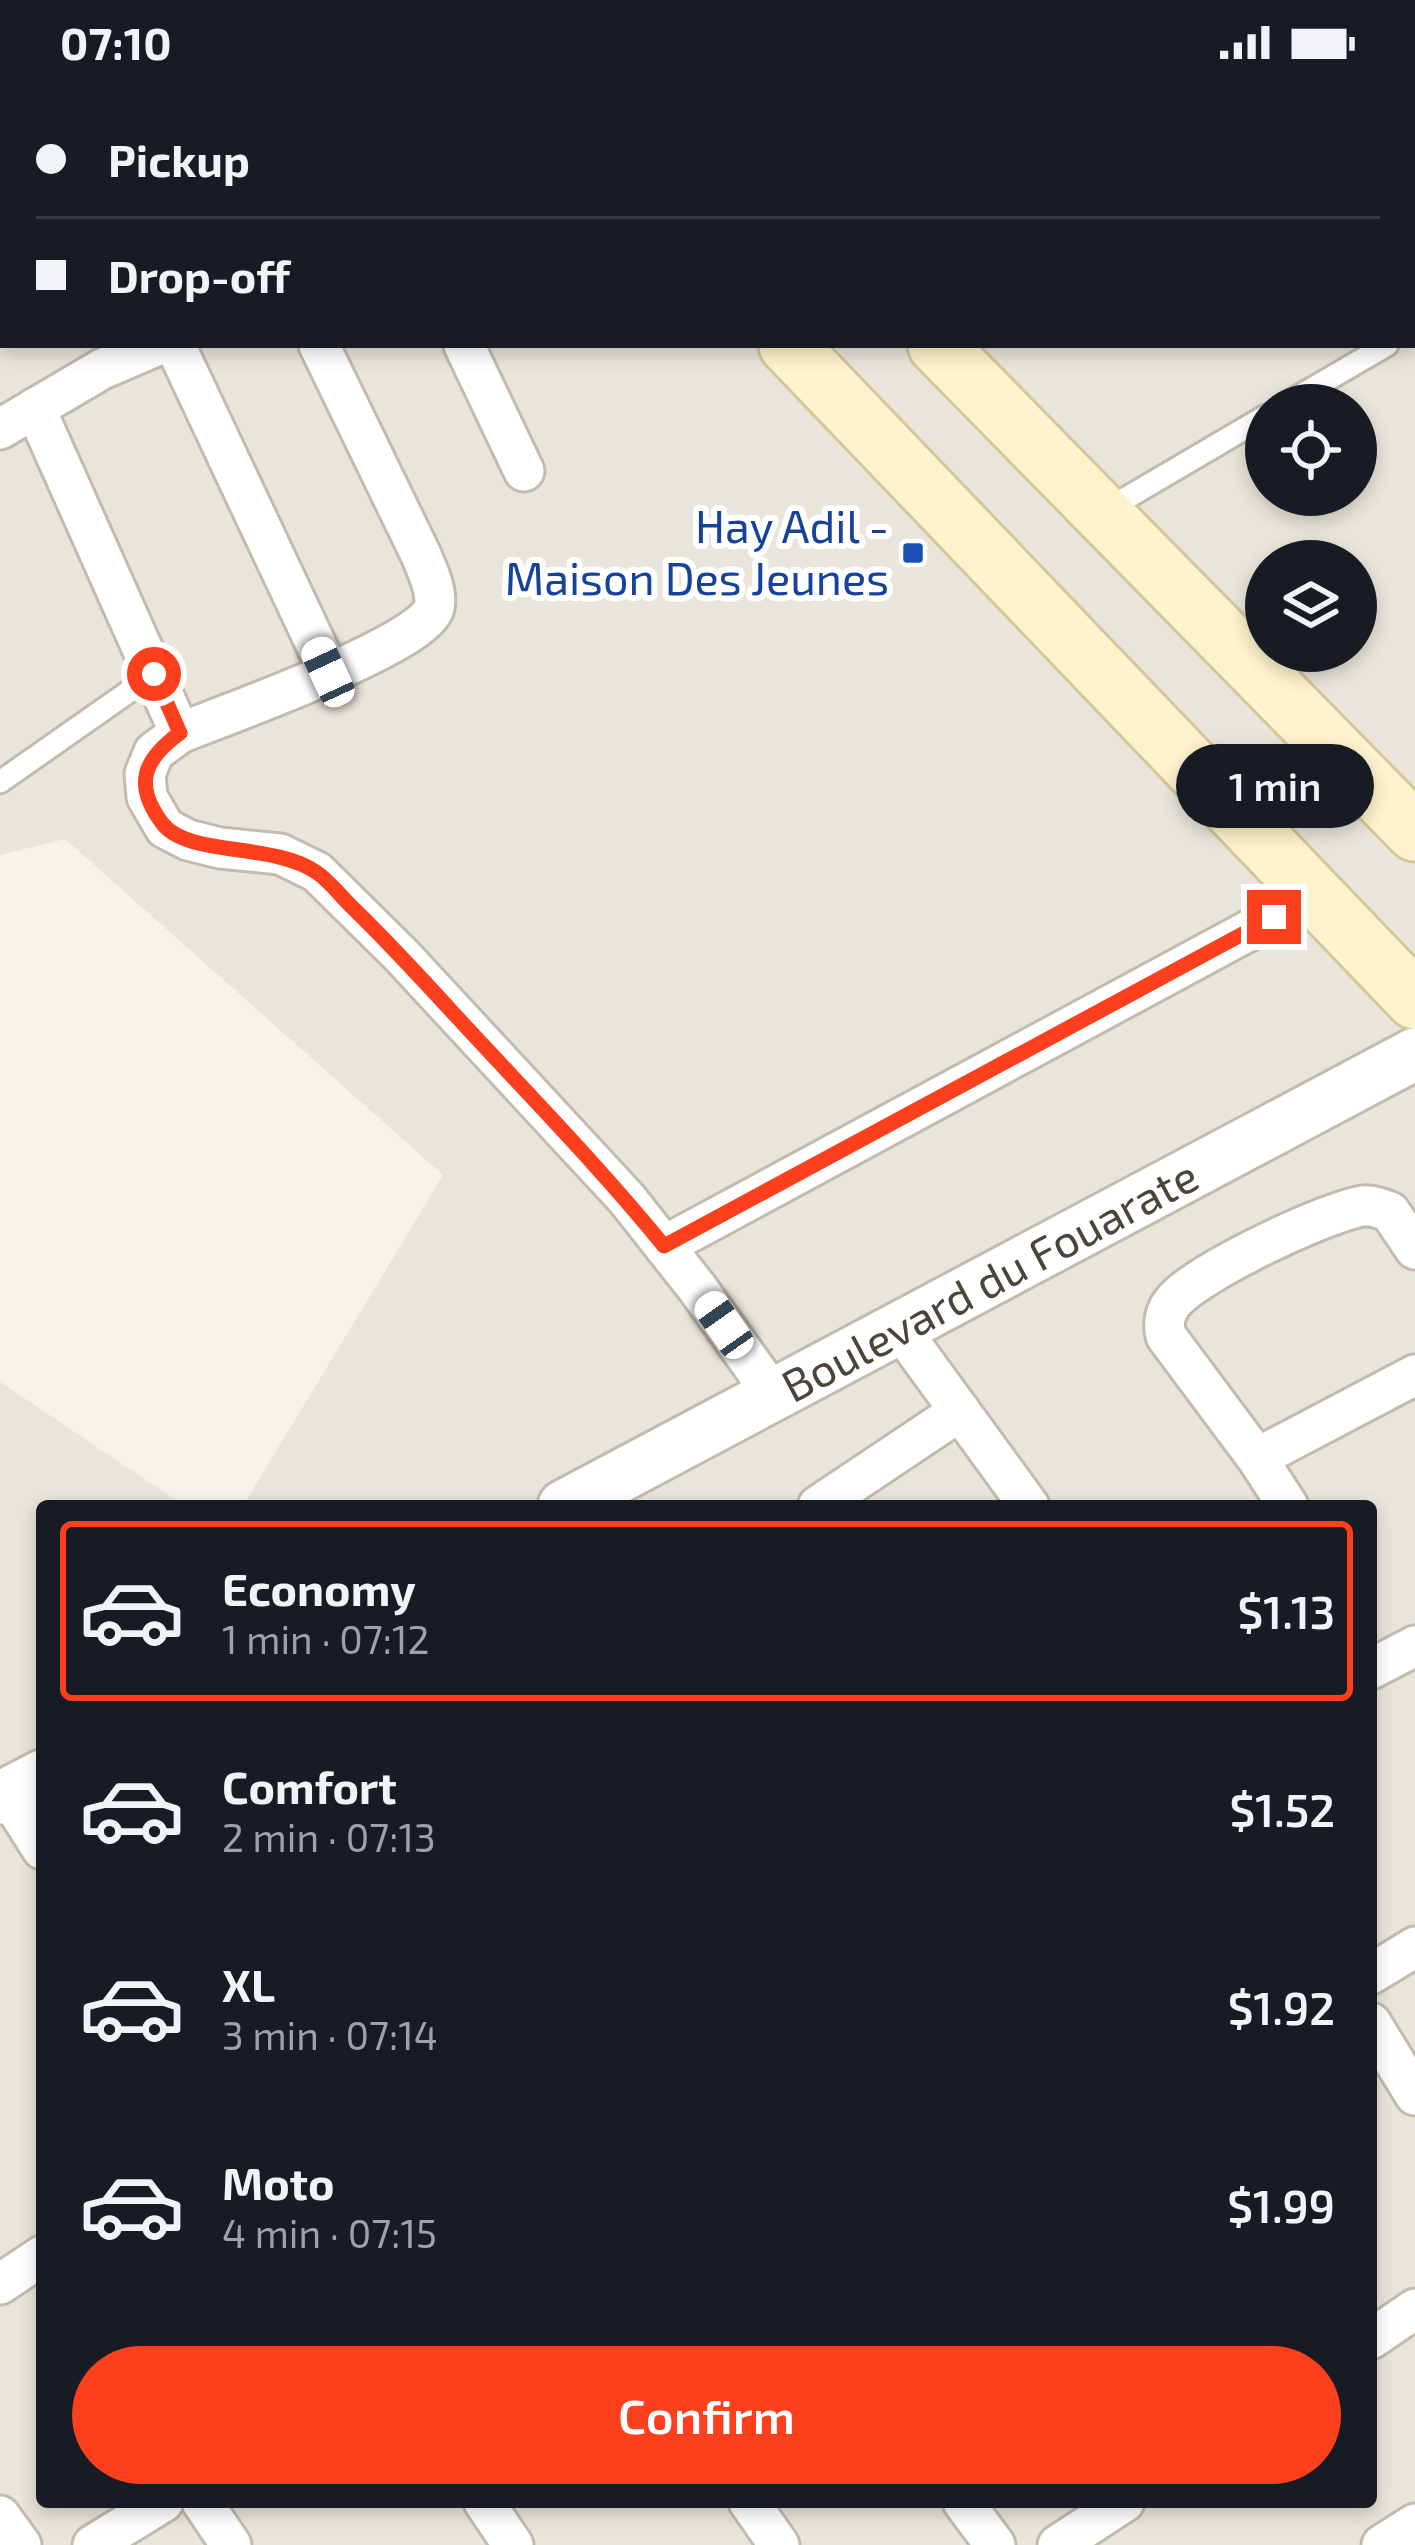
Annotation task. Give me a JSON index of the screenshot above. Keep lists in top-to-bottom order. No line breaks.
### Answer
{"streets":{"street":["Boulevard du Fouarate"]},"places":{"transit":["Hay Adil - Maison Des Jeunes"]},"page":{"status":"07:10","banner":["Pickup","Drop-off"],"bubble":"1 min","list":[{"name":"Economy","note":"1 min · 07:12","value":"$1.13"},{"name":"Comfort","note":"2 min · 07:13","value":"$1.52"},{"name":"XL","note":"3 min · 07:14","value":"$1.92"},{"name":"Moto","note":"4 min · 07:15","value":"$1.99"}],"buttons":"Confirm"}}
